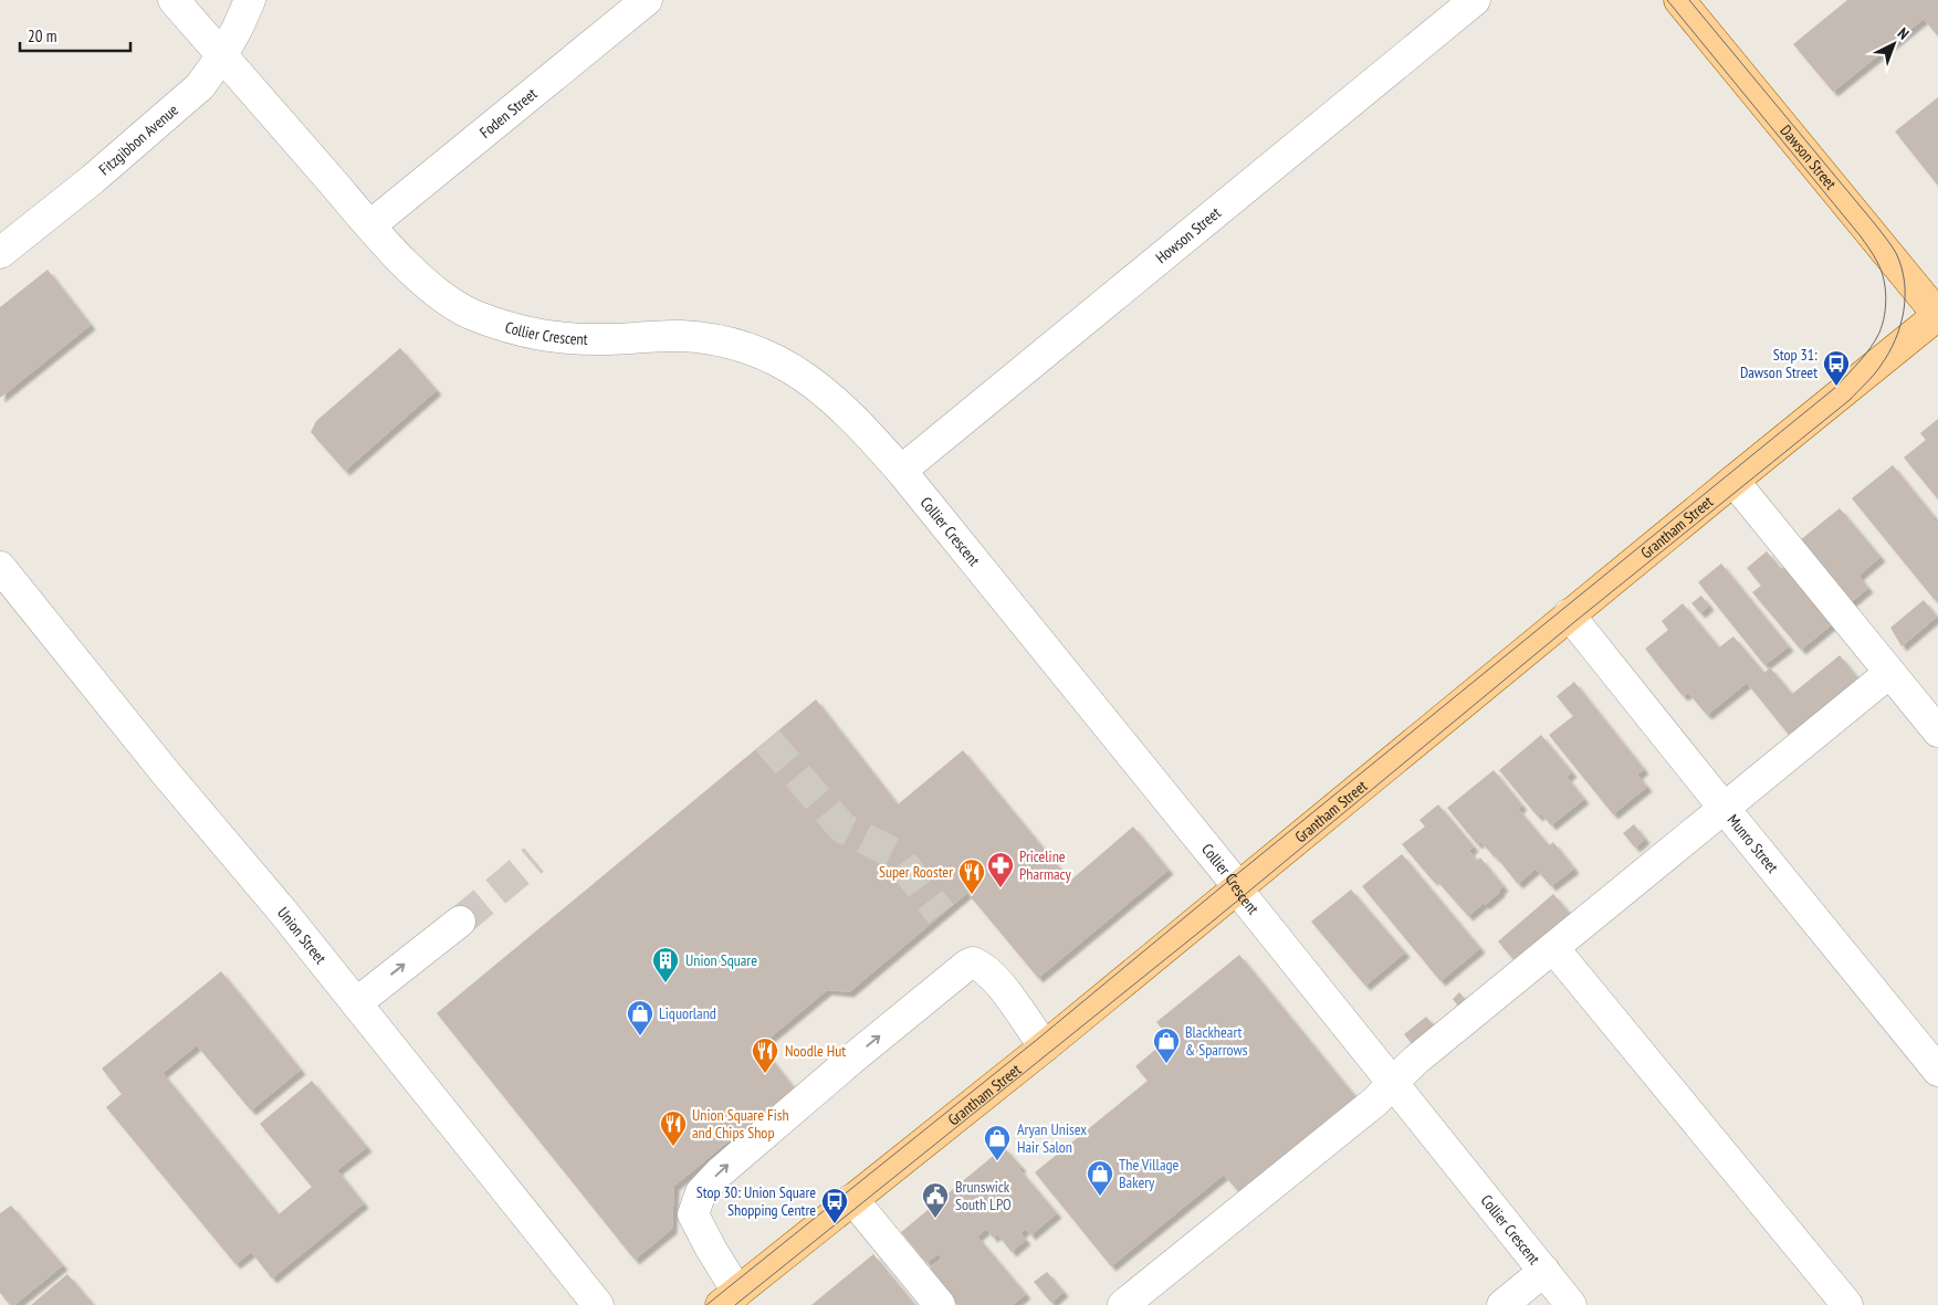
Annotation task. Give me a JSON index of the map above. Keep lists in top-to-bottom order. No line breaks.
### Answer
{"streets":{"main road":["Dawson Street","Grantham Street"],"street":["Foden Street","Fitzgibbon Avenue","Howson Street","Collier Crescent","Munro Street","Union Street"]},"crossings":[["Foden Street","Collier Crescent"],["Fitzgibbon Avenue","Collier Crescent"],["Dawson Street","Grantham Street"],["Howson Street","Collier Crescent"],["Collier Crescent","Grantham Street"],["Grantham Street","Munro Street"]],"places":{"bus stop":["Stop 31: Dawson Street","Stop 30: Union Square Shopping Centre"],"pharmacy":["Priceline Pharmacy"],"restaurant":["Super Rooster","Noodle Hut","Union Square Fish and Chips Shop"],"building":["Union Square"],"shop":["Liquorland","Blackheart & Sparrows","Aryan Unisex Hair Salon","The Village Bakery"],"public building":["Brunswick South LPO"]},"scale_bar":"20 m","north":"top right"}
